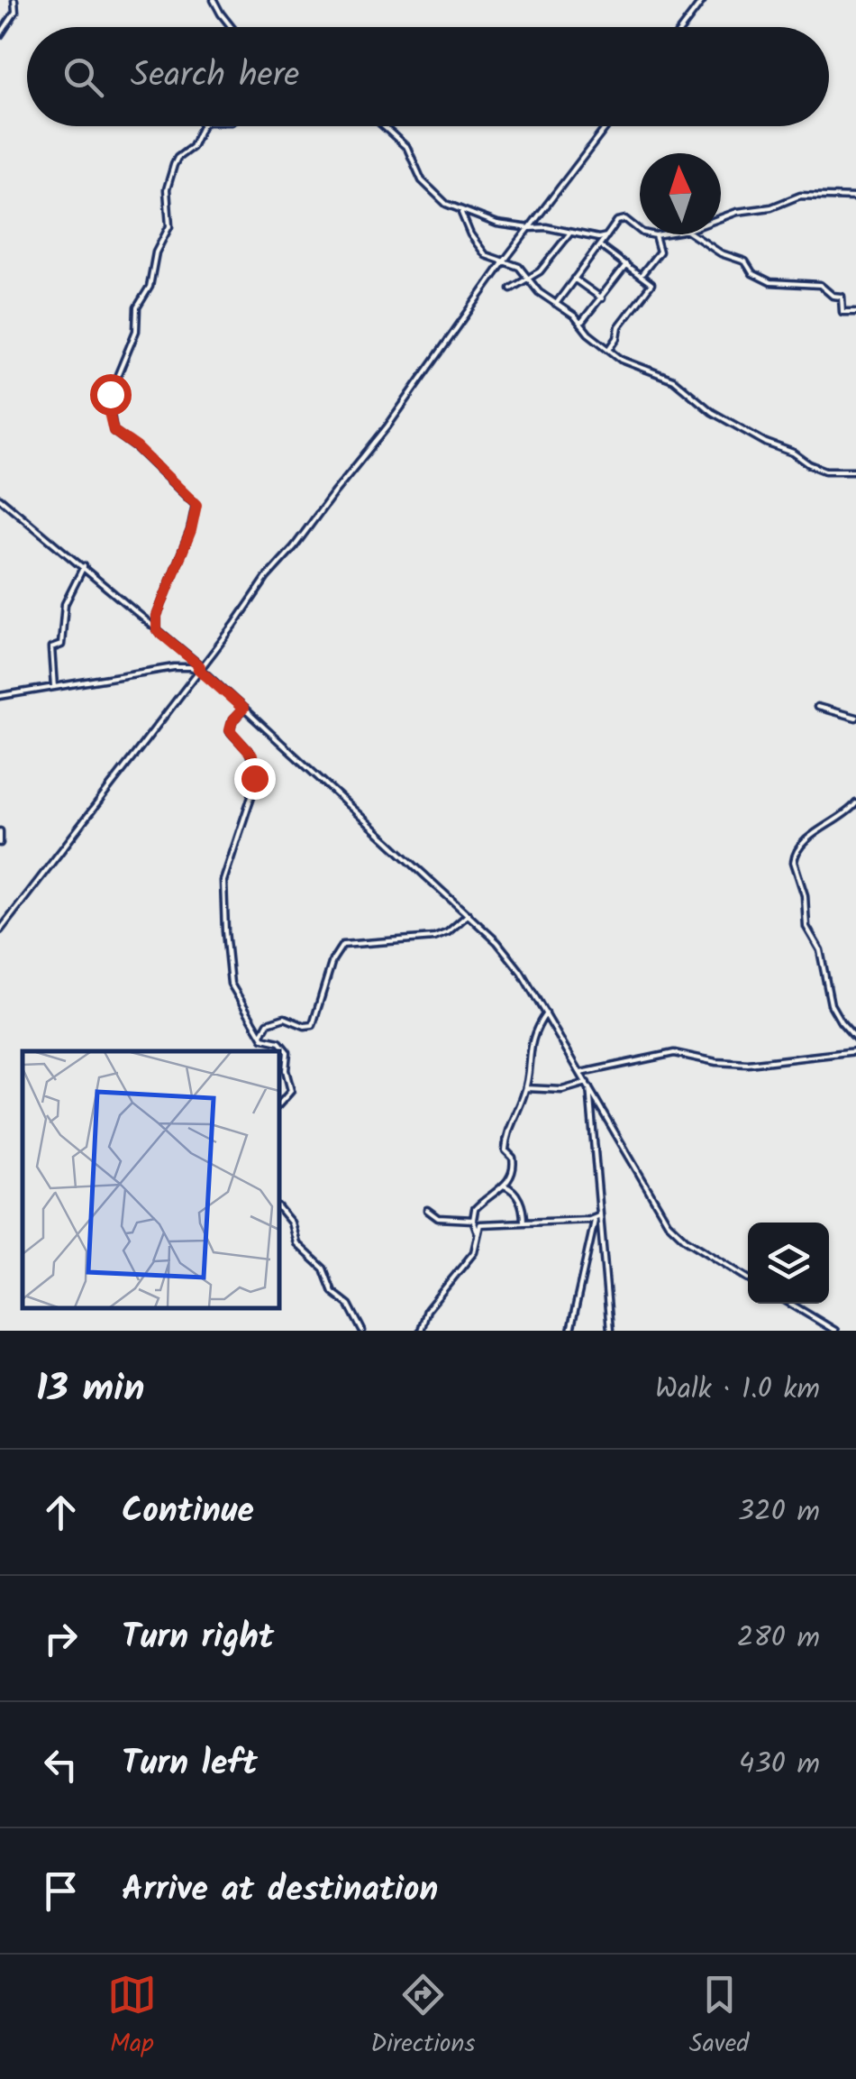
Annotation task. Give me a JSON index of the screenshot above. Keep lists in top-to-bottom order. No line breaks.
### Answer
{"north":"top","page":{"search":"Search here","heading":["13 min","Walk · 1.0 km"],"list":[["Continue","320 m"],["Turn right","280 m"],["Turn left","430 m"],"Arrive at destination"],"nav":["Map","Directions","Saved"]}}
